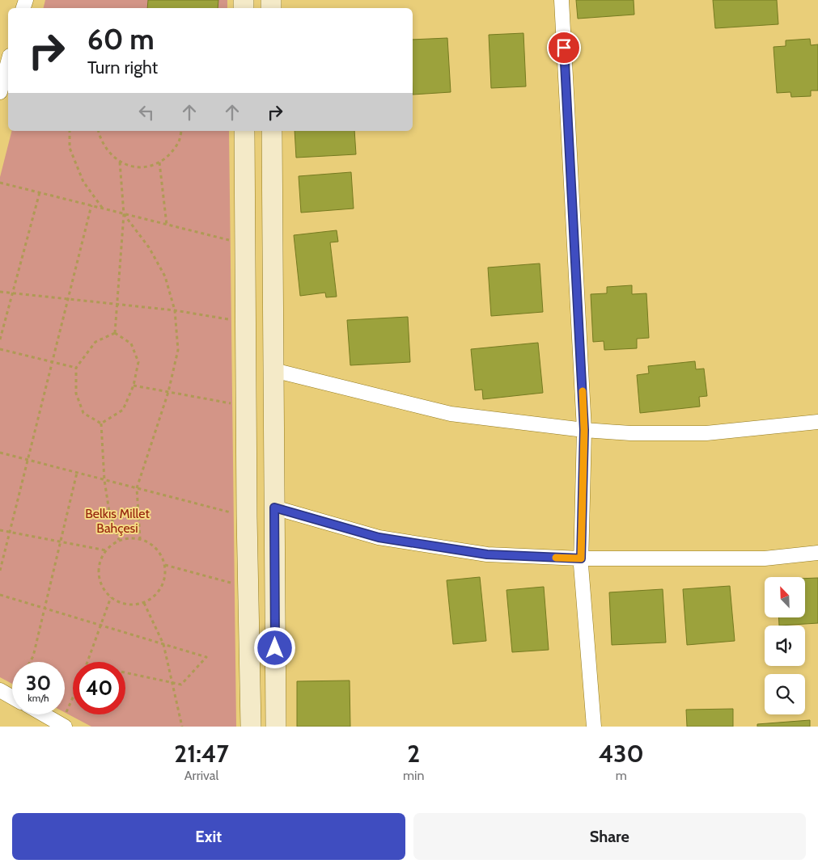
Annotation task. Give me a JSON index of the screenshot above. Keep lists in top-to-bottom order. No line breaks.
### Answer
{"parks":["Belkıs Millet Bahçesi"],"north":"top left","page":{"turn":["60 m","Turn right"],"speed":"30 km/h","limit":"40","eta":["21:47","Arrival","2","min","430","m"],"buttons":["Exit","Share"]}}
